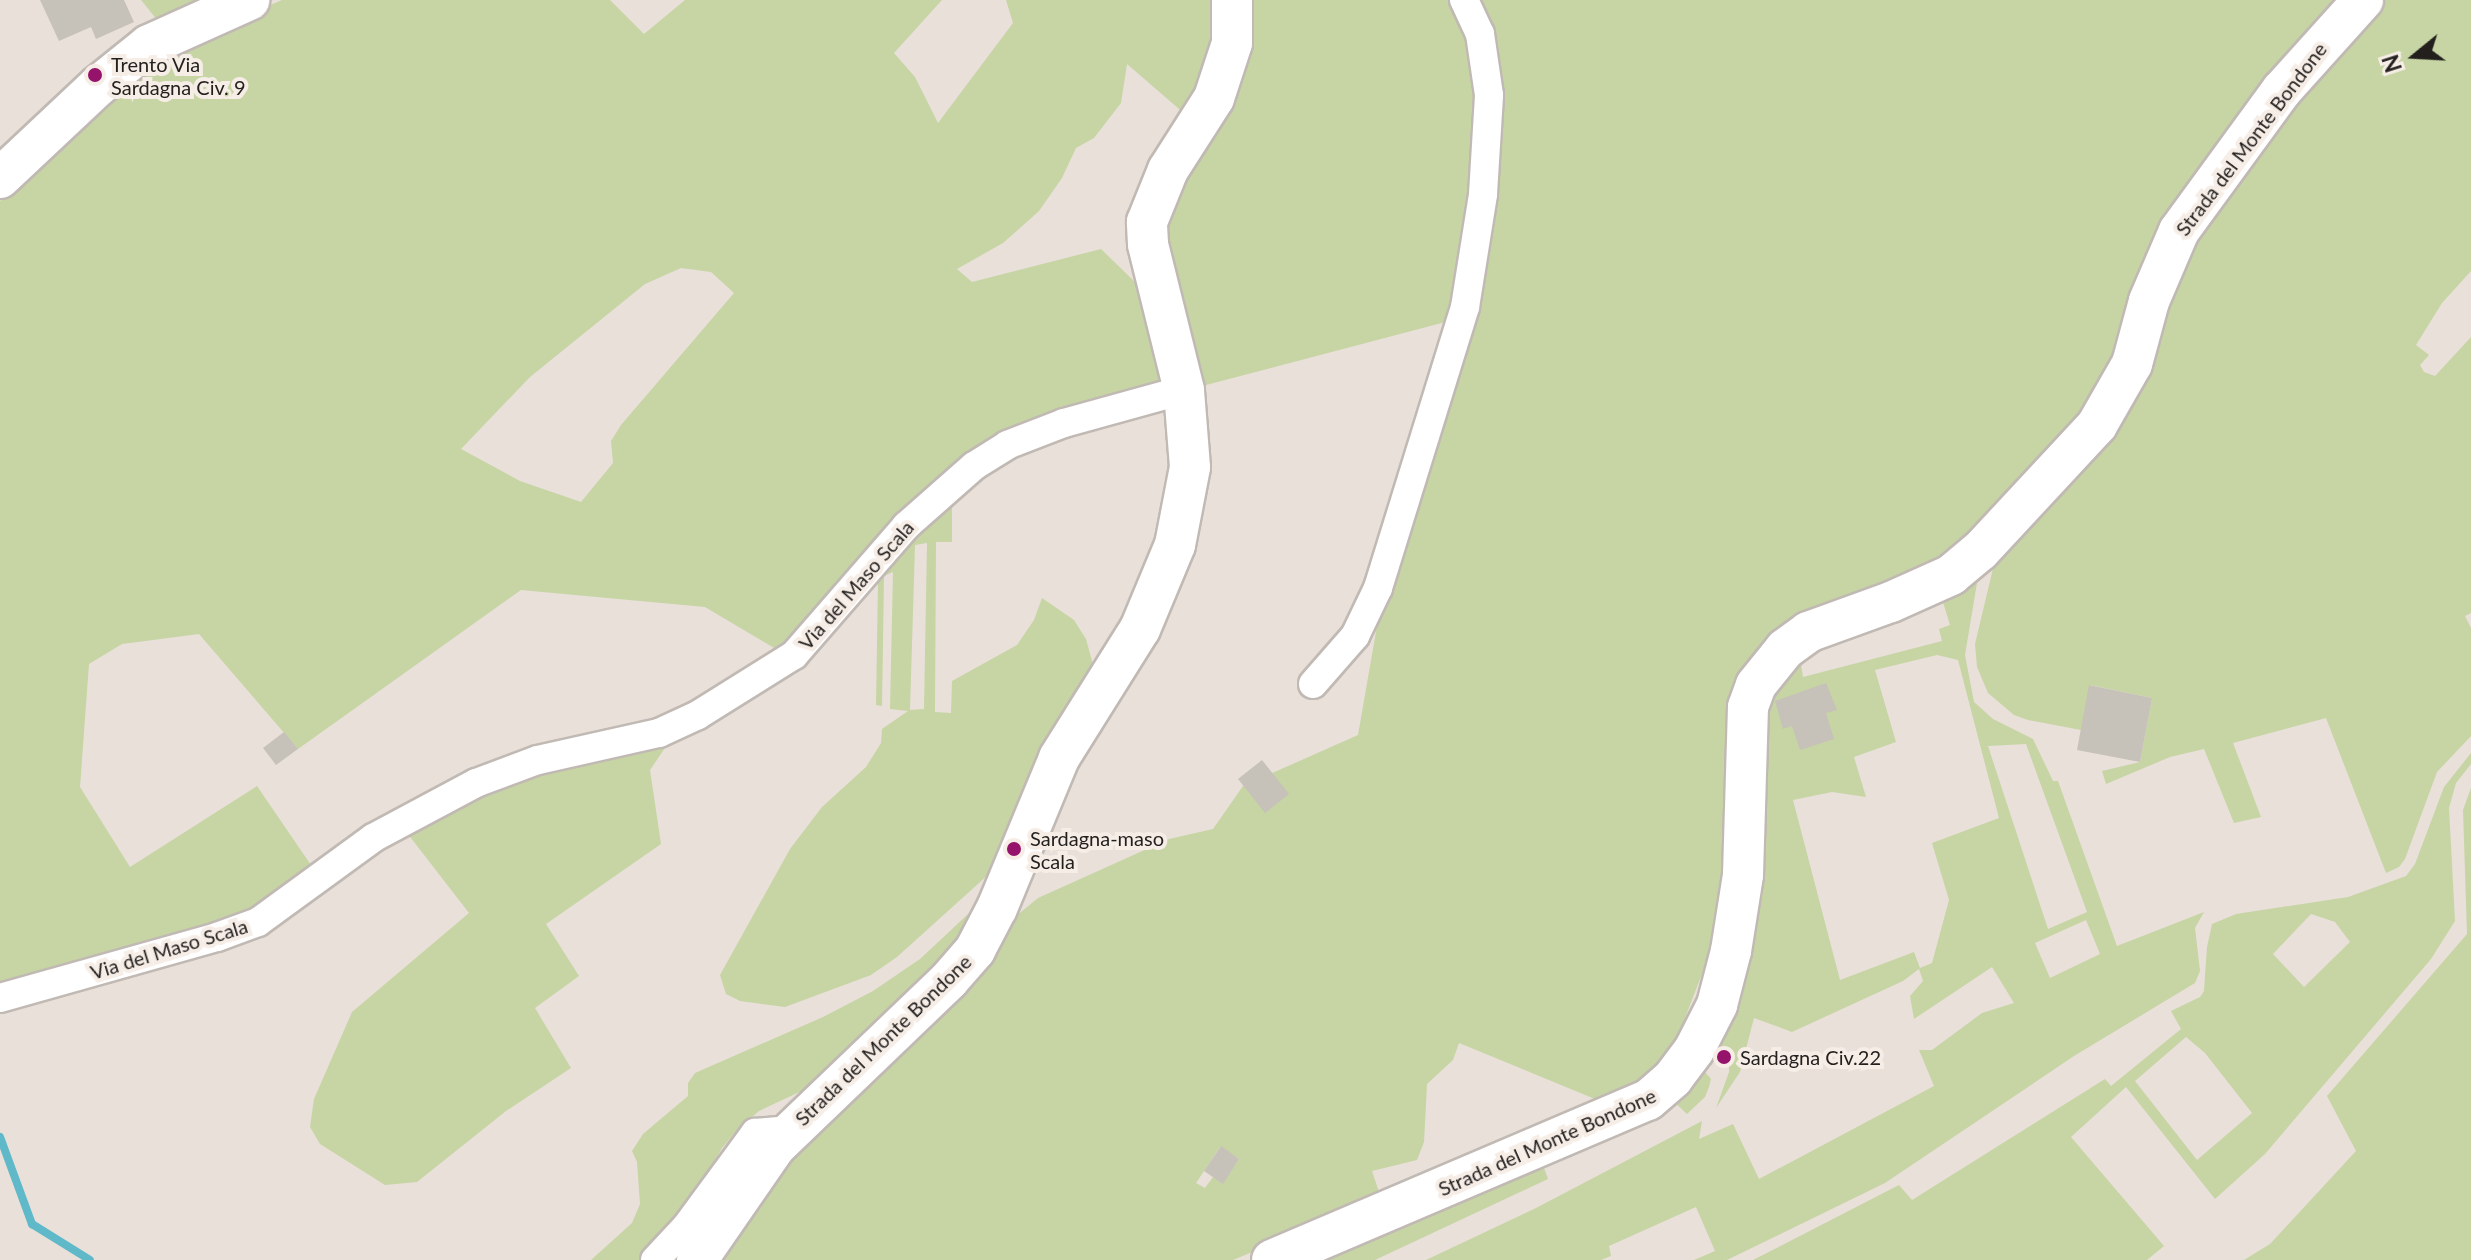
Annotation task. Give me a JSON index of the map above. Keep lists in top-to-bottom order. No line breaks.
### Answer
{"streets":{"street":["Strada del Monte Bondone","Via del Maso Scala"]},"crossings":[["Strada del Monte Bondone","Via del Maso Scala"]],"places":["Trento Via Sardagna Civ. 9","Sardagna-maso Scala","Sardagna Civ.22"],"north":"left"}
